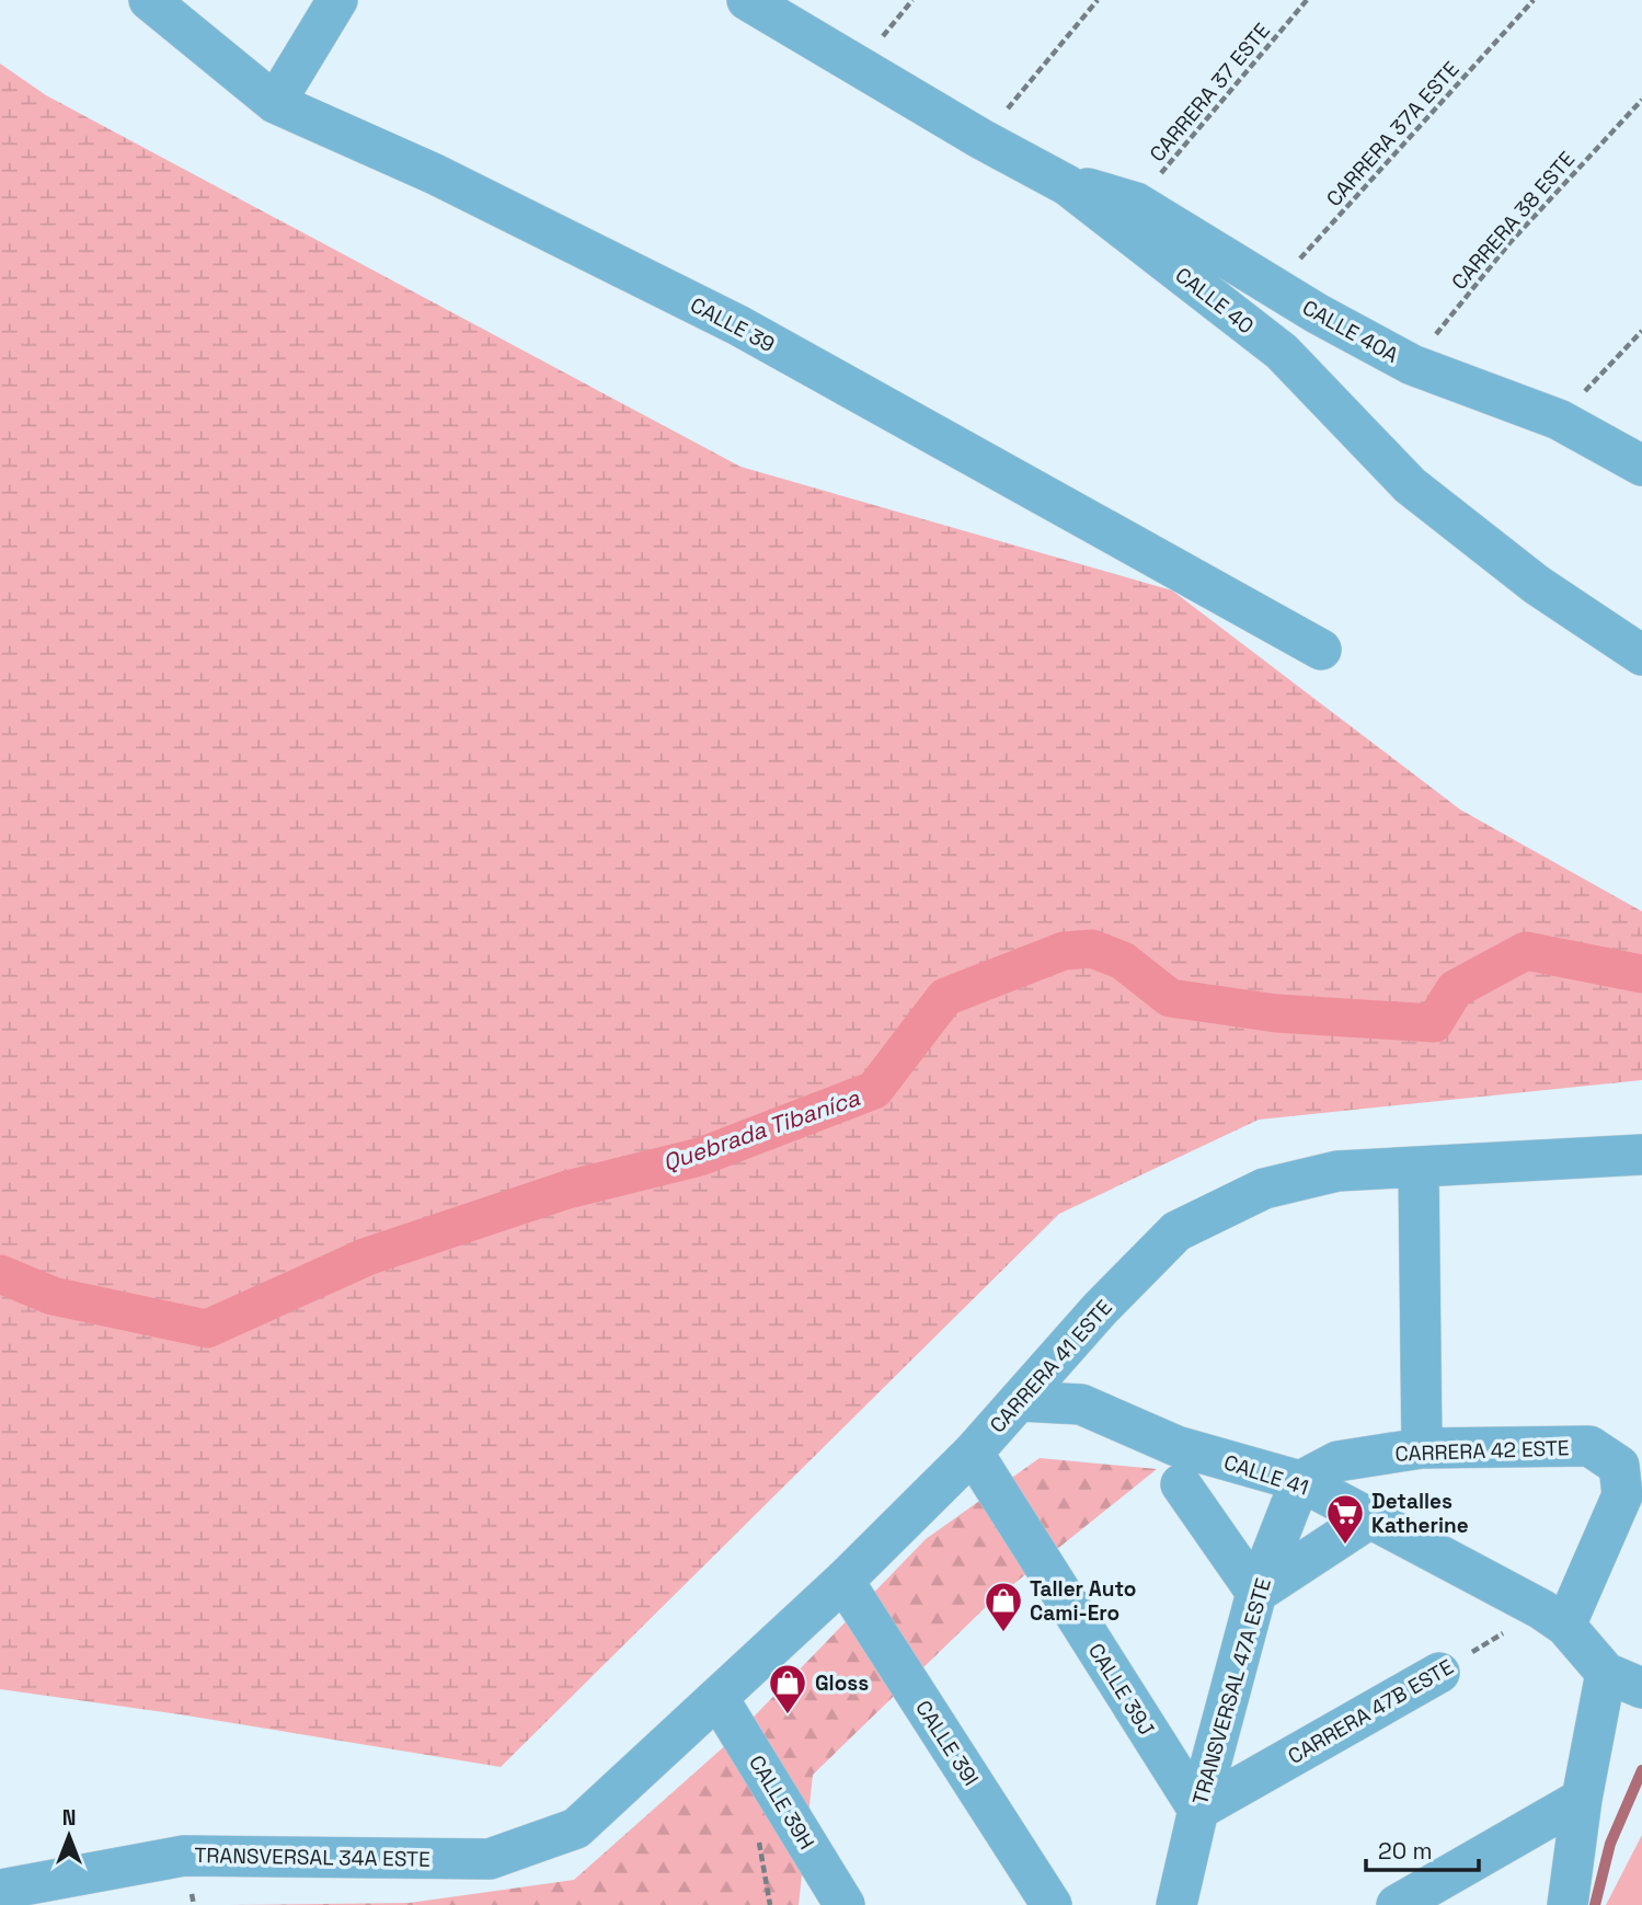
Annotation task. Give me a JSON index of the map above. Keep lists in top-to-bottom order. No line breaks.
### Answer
{"streets":{"street":["CALLE 40","CALLE 39","CALLE 40A","CARRERA 41 ESTE","CARRERA 42 ESTE","CALLE 41","CALLE 39J","TRANSVERSAL 47A ESTE","CARRERA 47B ESTE","CALLE 39I","CALLE 39H","TRANSVERSAL 34A ESTE"],"path":["CARRERA 37 ESTE","CARRERA 37A ESTE","CARRERA 38 ESTE"]},"crossings":[["CARRERA 37 ESTE","CALLE 40A"],["CARRERA 37A ESTE","CALLE 40A"],["CARRERA 38 ESTE","CALLE 40A"],["CALLE 40","CALLE 40A"],["CARRERA 41 ESTE","CALLE 41"],["CARRERA 41 ESTE","CALLE 39J"],["CARRERA 41 ESTE","CALLE 39I"],["CARRERA 41 ESTE","CALLE 39H"],["CARRERA 41 ESTE","TRANSVERSAL 34A ESTE"],["CARRERA 42 ESTE","CALLE 41"],["CARRERA 42 ESTE","TRANSVERSAL 47A ESTE"],["CARRERA 42 ESTE","CARRERA 47B ESTE"],["CALLE 41","TRANSVERSAL 47A ESTE"],["CALLE 41","CARRERA 47B ESTE"],["CALLE 39J","TRANSVERSAL 47A ESTE"],["CALLE 39J","CARRERA 47B ESTE"],["TRANSVERSAL 47A ESTE","CARRERA 47B ESTE"]],"water":["Quebrada Tibaníca"],"places":{"supermarket":["Detalles Katherine"],"shop":["Taller Auto Cami-Ero","Gloss"]},"scale_bar":"20 m","north":"top"}
